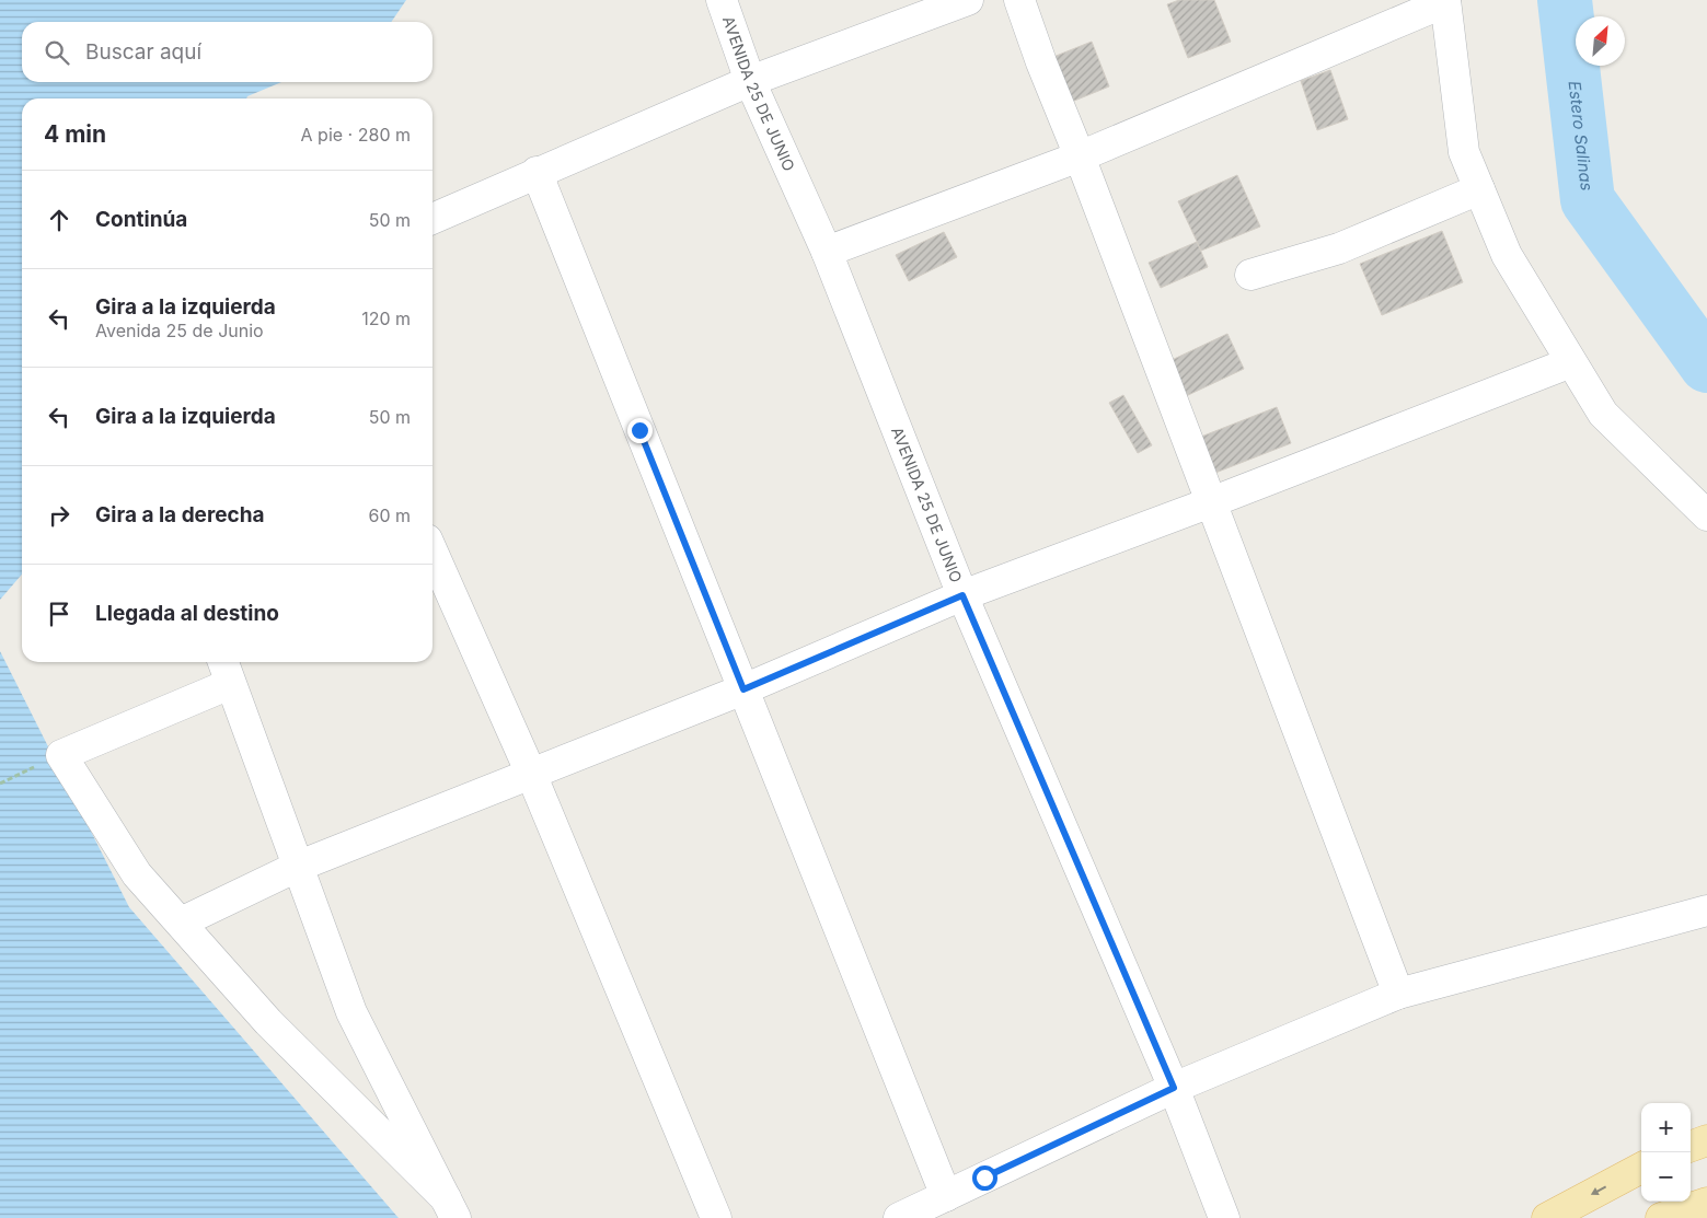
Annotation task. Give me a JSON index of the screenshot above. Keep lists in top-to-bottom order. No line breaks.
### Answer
{"streets":{"street":["AVENIDA 25 DE JUNIO"]},"water":["Estero Salinas"],"north":"top right","page":{"search":"Buscar aquí","heading":["4 min","A pie · 280 m"],"list":[["Continúa","50 m"],["Gira a la izquierda","Avenida 25 de Junio","120 m"],["Gira a la izquierda","50 m"],["Gira a la derecha","60 m"],"Llegada al destino"],"map_buttons":["+","−"]}}
